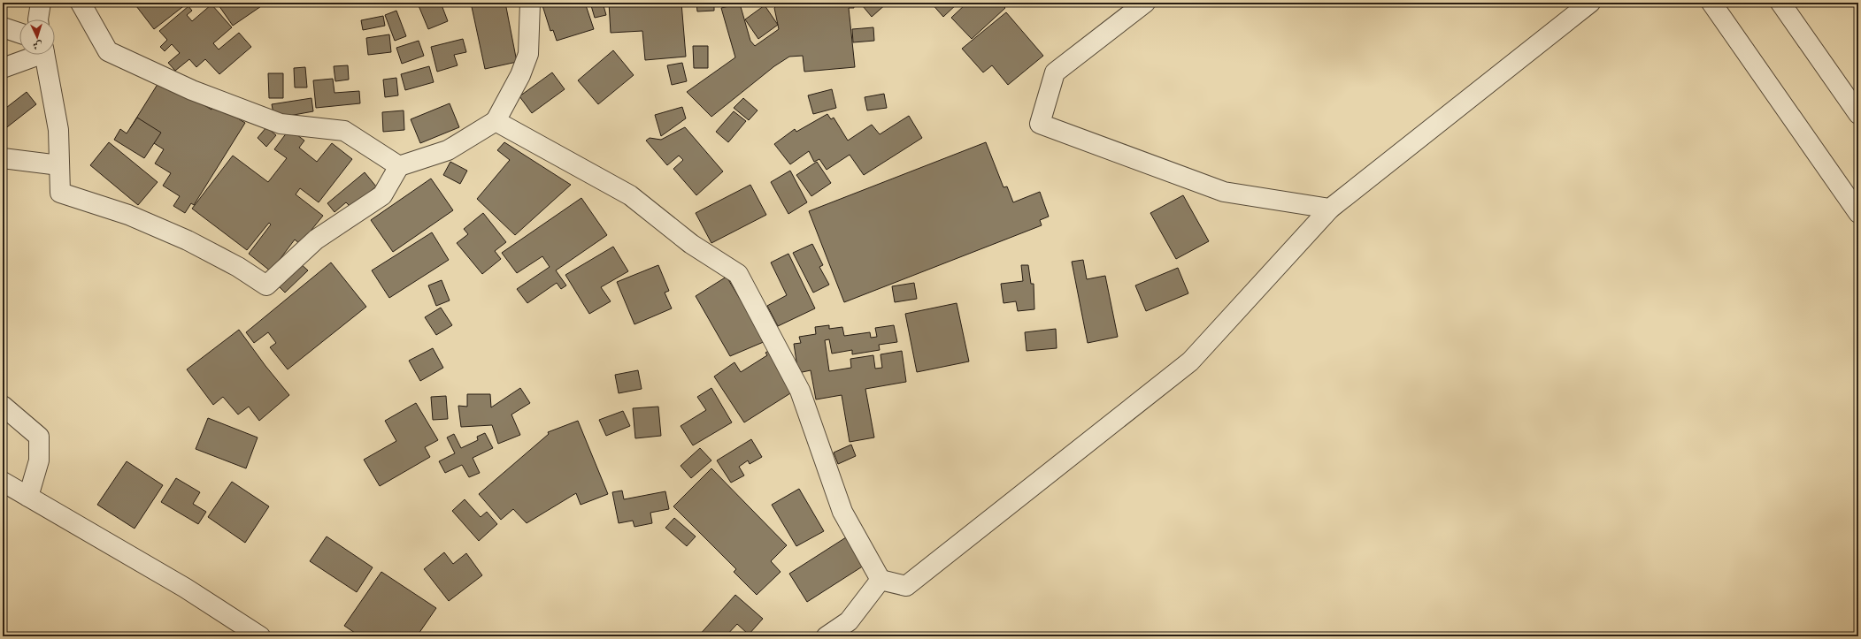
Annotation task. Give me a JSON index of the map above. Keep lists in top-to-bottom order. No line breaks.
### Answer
{"north":"bottom"}
